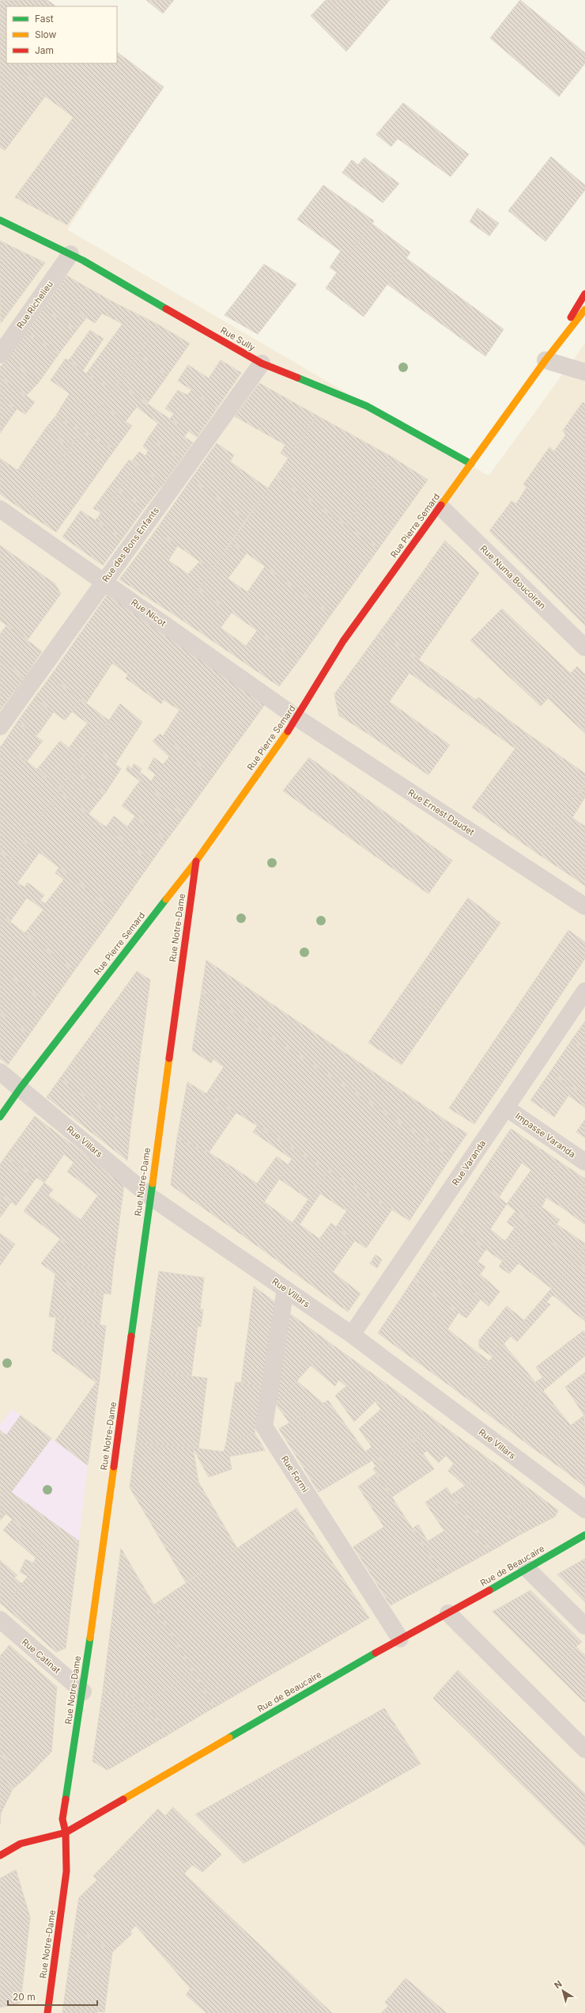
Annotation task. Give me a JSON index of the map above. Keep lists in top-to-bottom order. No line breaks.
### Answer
{"streets":{"street":["Rue Richelieu","Rue Sully","Rue Pierre Semard","Rue des Bons Enfants","Rue Numa Boucoiran","Rue Nicot","Rue Ernest Daudet","Rue Notre-Dame","Impasse Varanda","Rue Villars","Rue Varanda","Rue Formi","Rue de Beaucaire","Rue Catinat"]},"crossings":[["Rue Richelieu","Rue Sully"],["Rue Sully","Rue Pierre Semard"],["Rue Sully","Rue des Bons Enfants"],["Rue Pierre Semard","Rue Numa Boucoiran"],["Rue Pierre Semard","Rue Nicot"],["Rue Pierre Semard","Rue Ernest Daudet"],["Rue Pierre Semard","Rue Notre-Dame"],["Rue Pierre Semard","Rue Villars"],["Rue des Bons Enfants","Rue Nicot"],["Rue Nicot","Rue Ernest Daudet"],["Rue Notre-Dame","Rue Villars"],["Rue Notre-Dame","Rue de Beaucaire"],["Rue Notre-Dame","Rue Catinat"],["Impasse Varanda","Rue Varanda"],["Rue Villars","Rue Varanda"],["Rue Villars","Rue Formi"],["Rue Formi","Rue de Beaucaire"]],"legend":["Fast","Slow","Jam"],"scale_bar":"20 m","north":"top left"}
